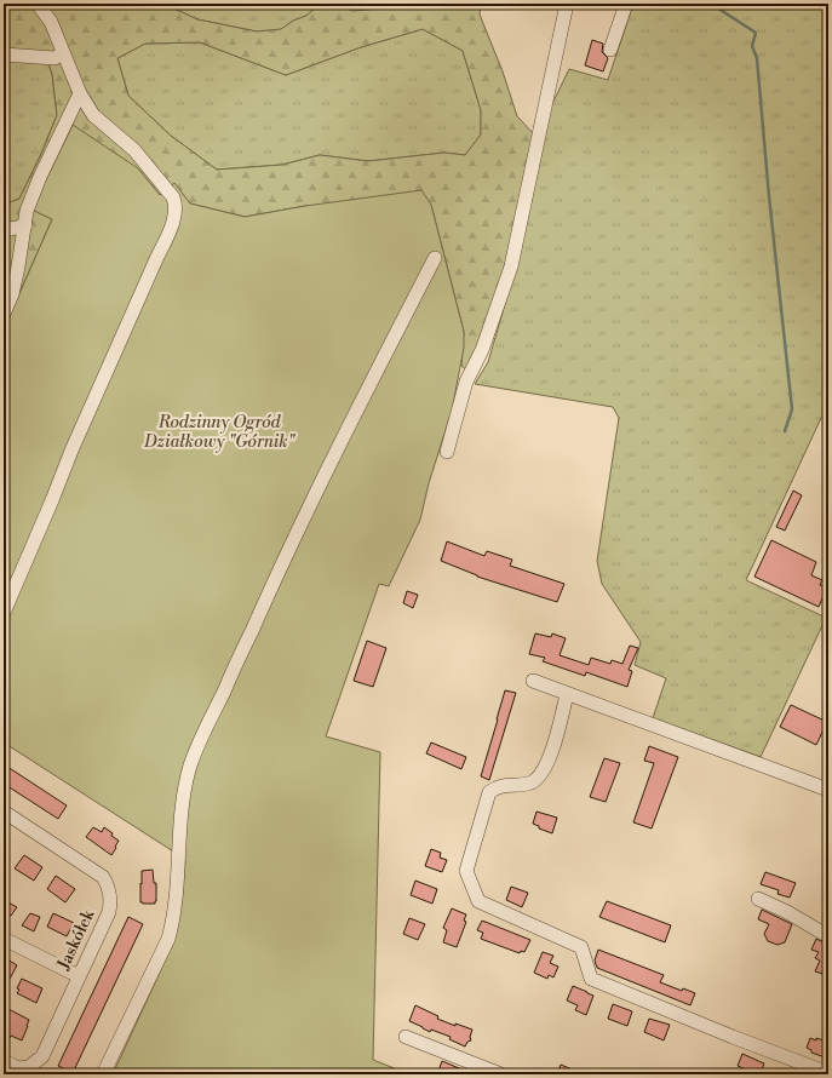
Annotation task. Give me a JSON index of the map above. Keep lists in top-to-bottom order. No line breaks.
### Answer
{"streets":{"street":["Jaskółek"]},"parks":["Rodzinny Ogród Działkowy \"Górnik\""]}
